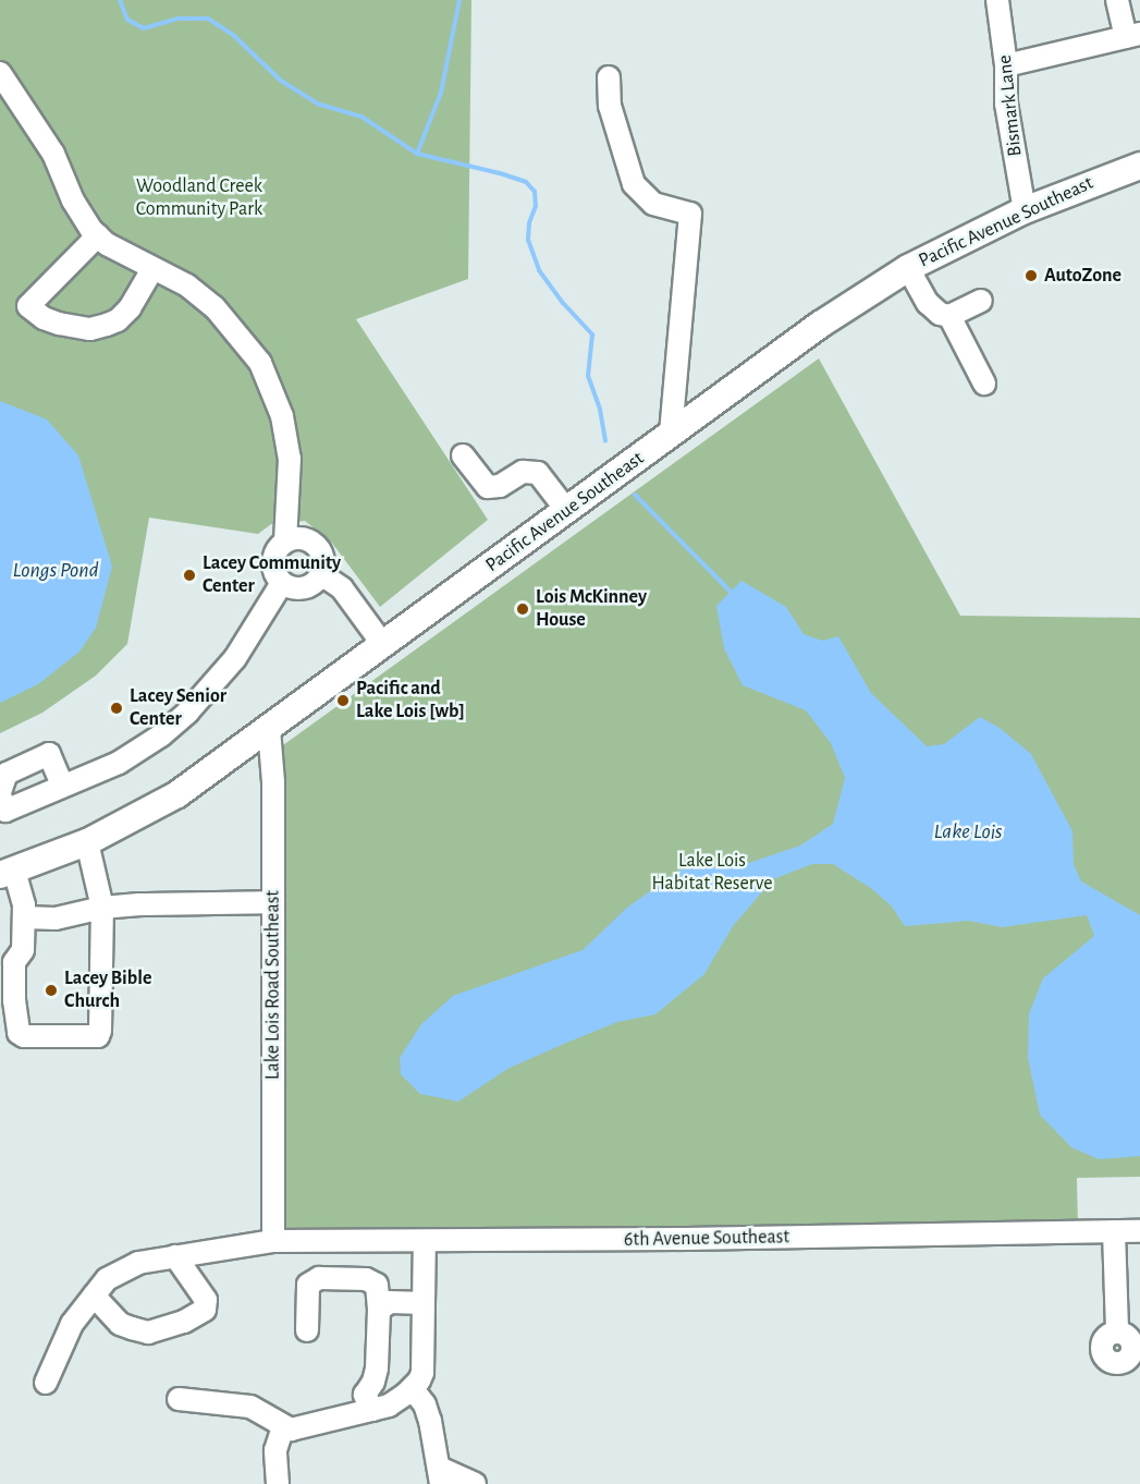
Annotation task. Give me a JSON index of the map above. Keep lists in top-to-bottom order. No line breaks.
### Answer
{"streets":{"main road":["Pacific Avenue Southeast"],"street":["Bismark Lane","Lake Lois Road Southeast","6th Avenue Southeast"]},"crossings":[["Bismark Lane","Pacific Avenue Southeast"],["Pacific Avenue Southeast","Lake Lois Road Southeast"],["Lake Lois Road Southeast","6th Avenue Southeast"]],"water":["Longs Pond","Lake Lois"],"parks":["Woodland Creek Community Park","Lake Lois Habitat Reserve"],"places":["AutoZone","Lacey Community Center","Lois McKinney House","Pacific and Lake Lois [wb]","Lacey Senior Center","Lacey Bible Church"]}
